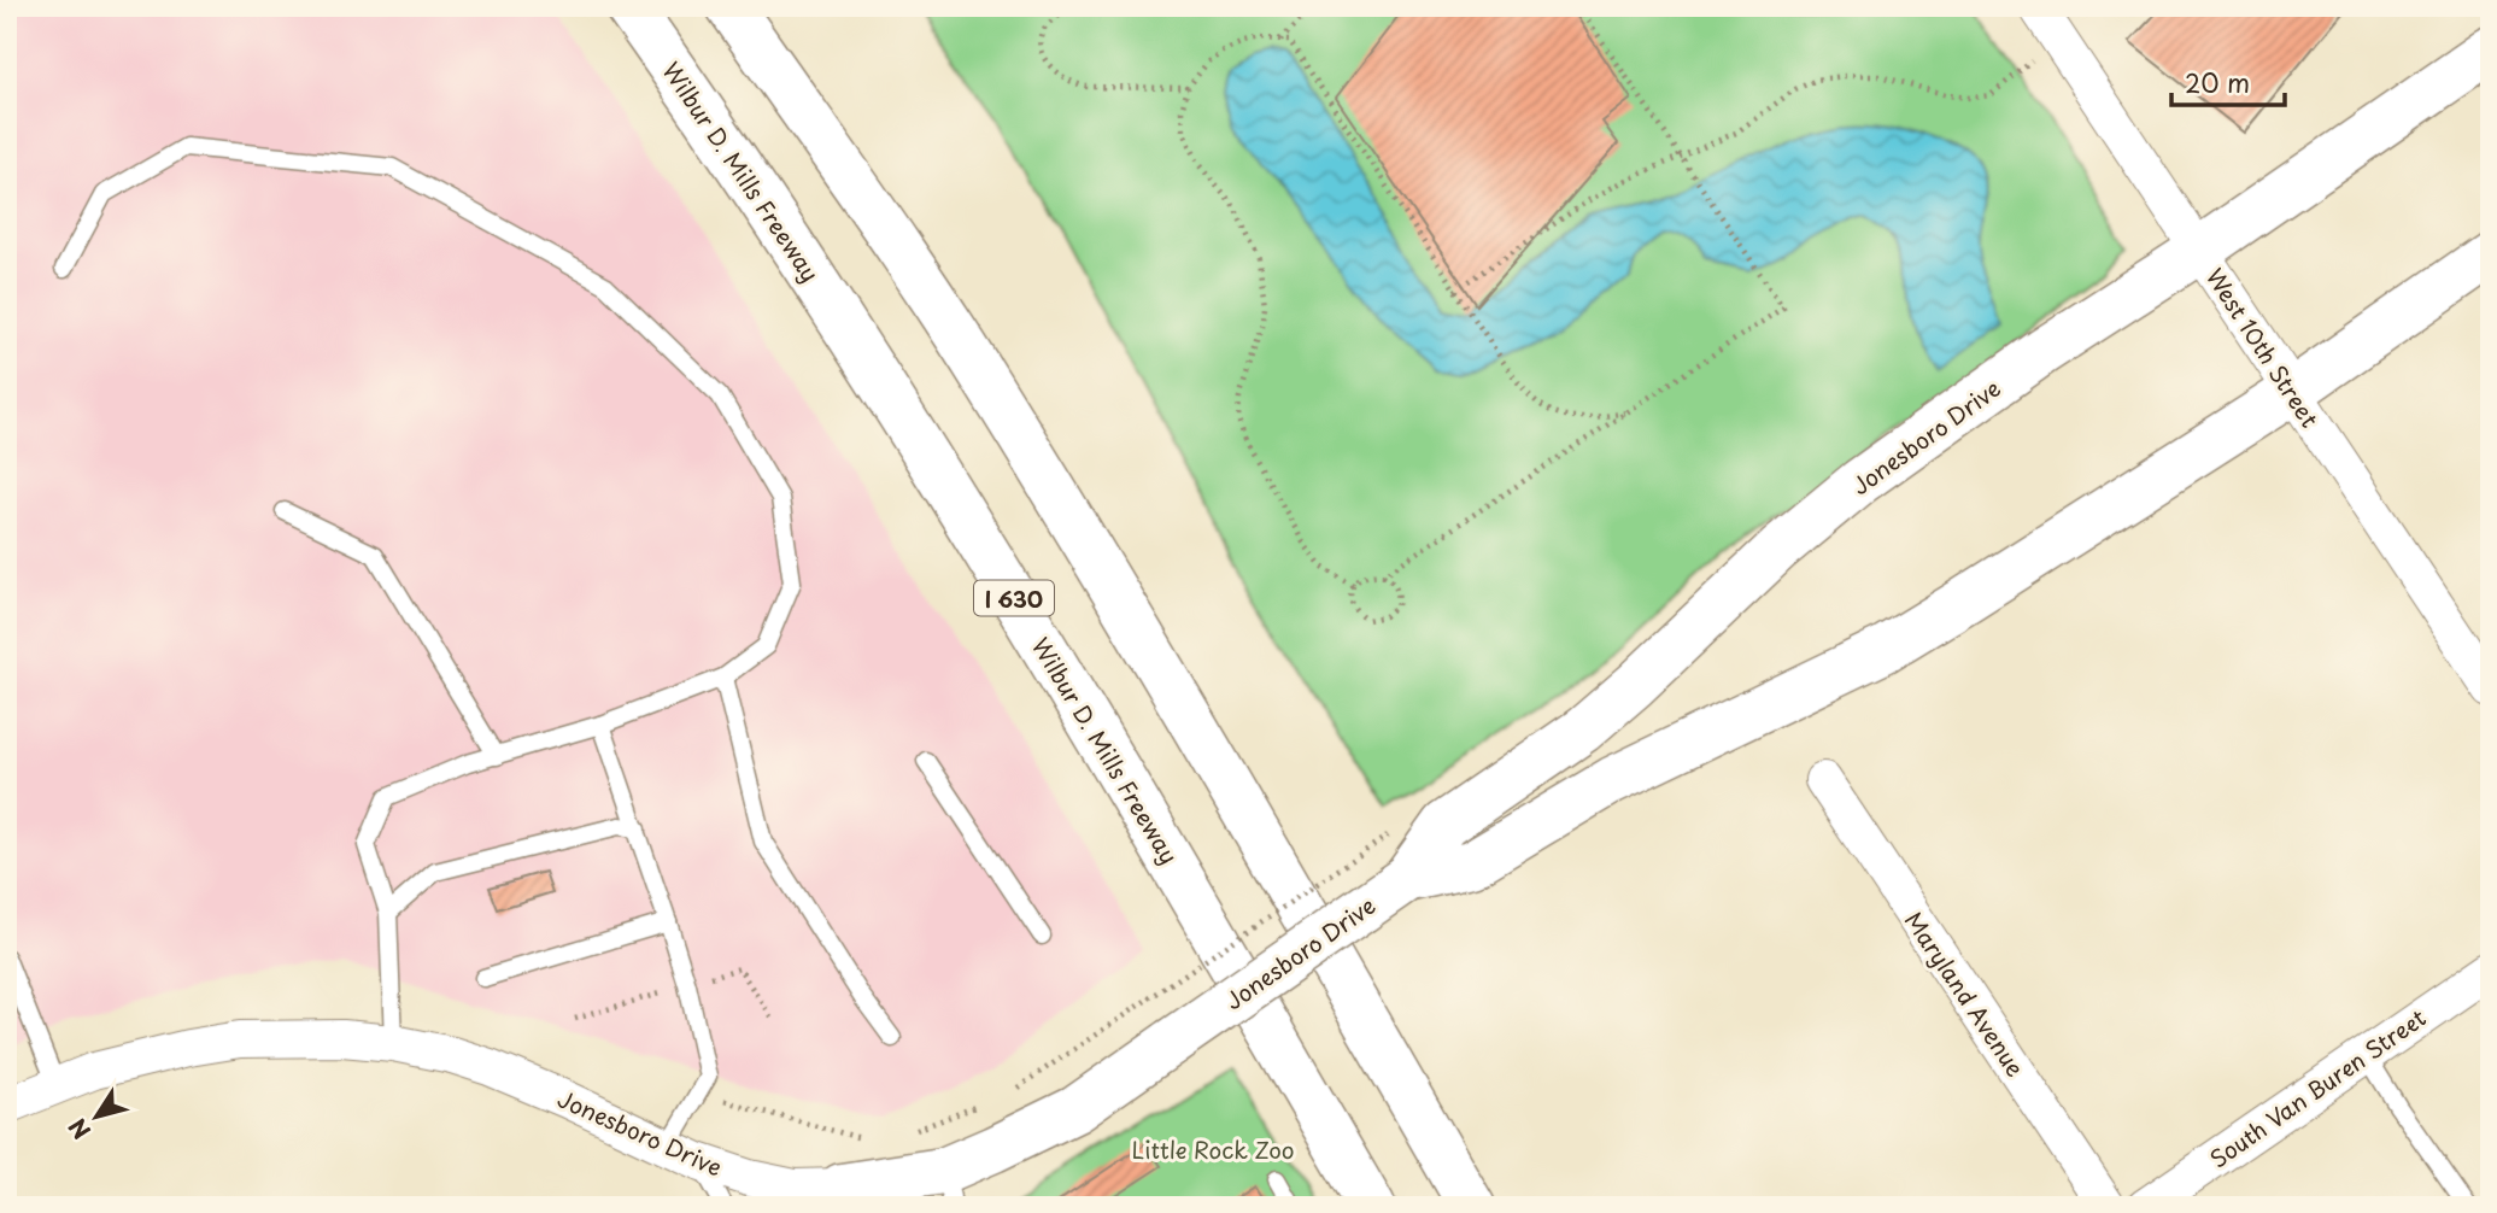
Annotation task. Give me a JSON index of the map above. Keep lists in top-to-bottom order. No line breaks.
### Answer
{"streets":{"main road":["Wilbur D. Mills Freeway","Jonesboro Drive","I 630"],"street":["West 10th Street","Maryland Avenue","South Van Buren Street"]},"crossings":[["West 10th Street","Jonesboro Drive"]],"parks":["Little Rock Zoo"],"scale_bar":"20 m","north":"bottom left"}
